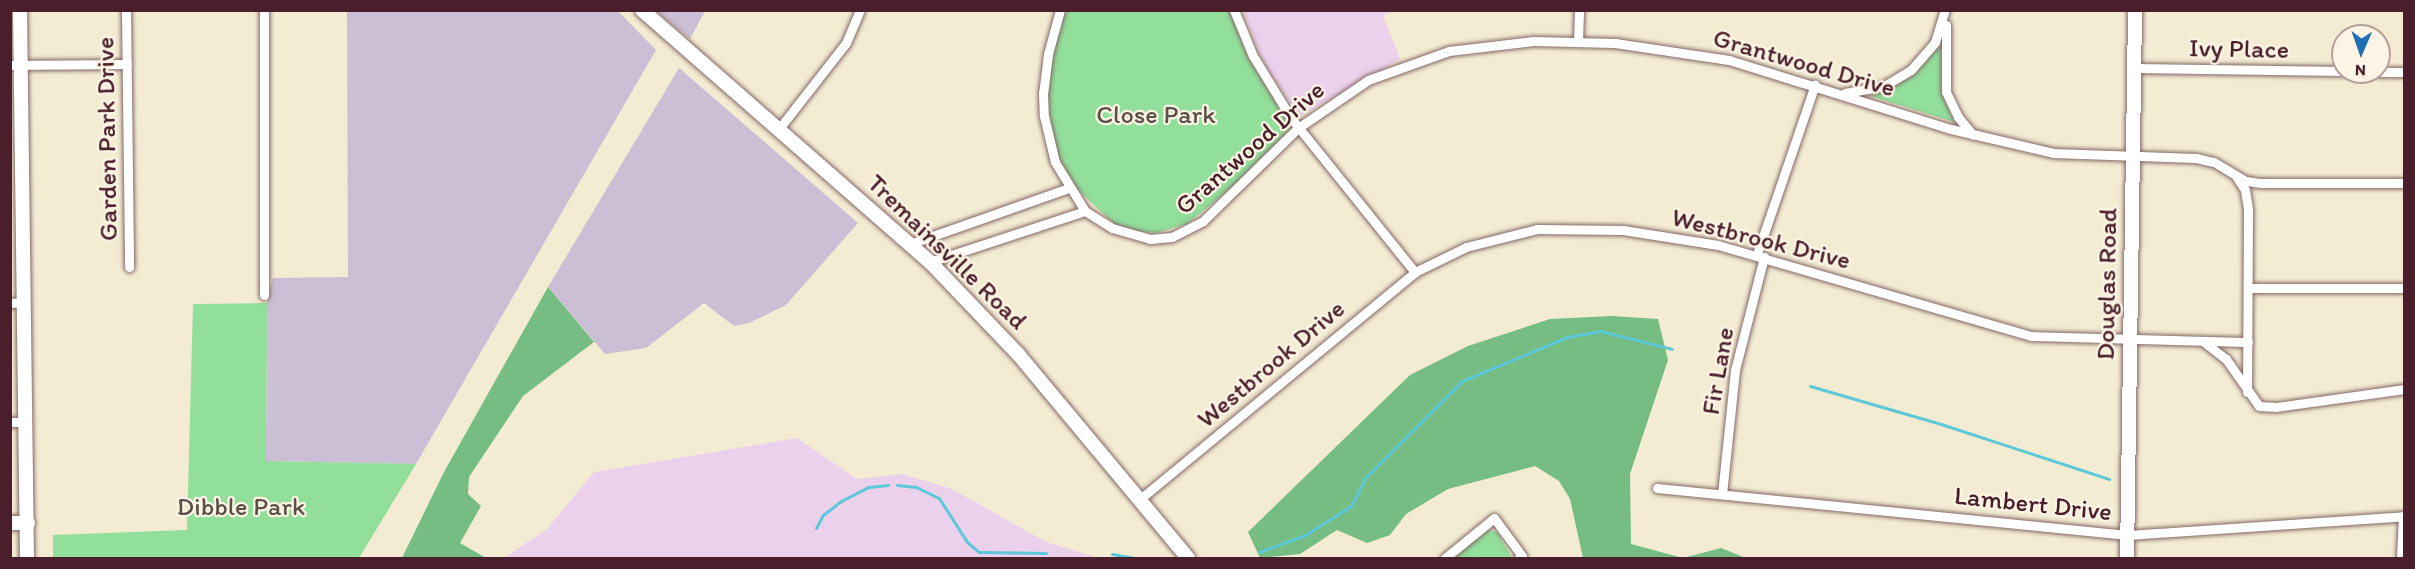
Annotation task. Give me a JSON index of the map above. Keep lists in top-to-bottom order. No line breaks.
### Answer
{"streets":{"street":["Ivy Place","Grantwood Drive","Garden Park Drive","Westbrook Drive","Tremainsville Road","Douglas Road","Fir Lane","Lambert Drive"]},"crossings":[["Ivy Place","Douglas Road"],["Grantwood Drive","Douglas Road"],["Grantwood Drive","Fir Lane"],["Westbrook Drive","Tremainsville Road"],["Westbrook Drive","Douglas Road"],["Westbrook Drive","Fir Lane"],["Douglas Road","Lambert Drive"],["Fir Lane","Lambert Drive"]],"parks":["Close Park","Dibble Park"],"north":"bottom"}
